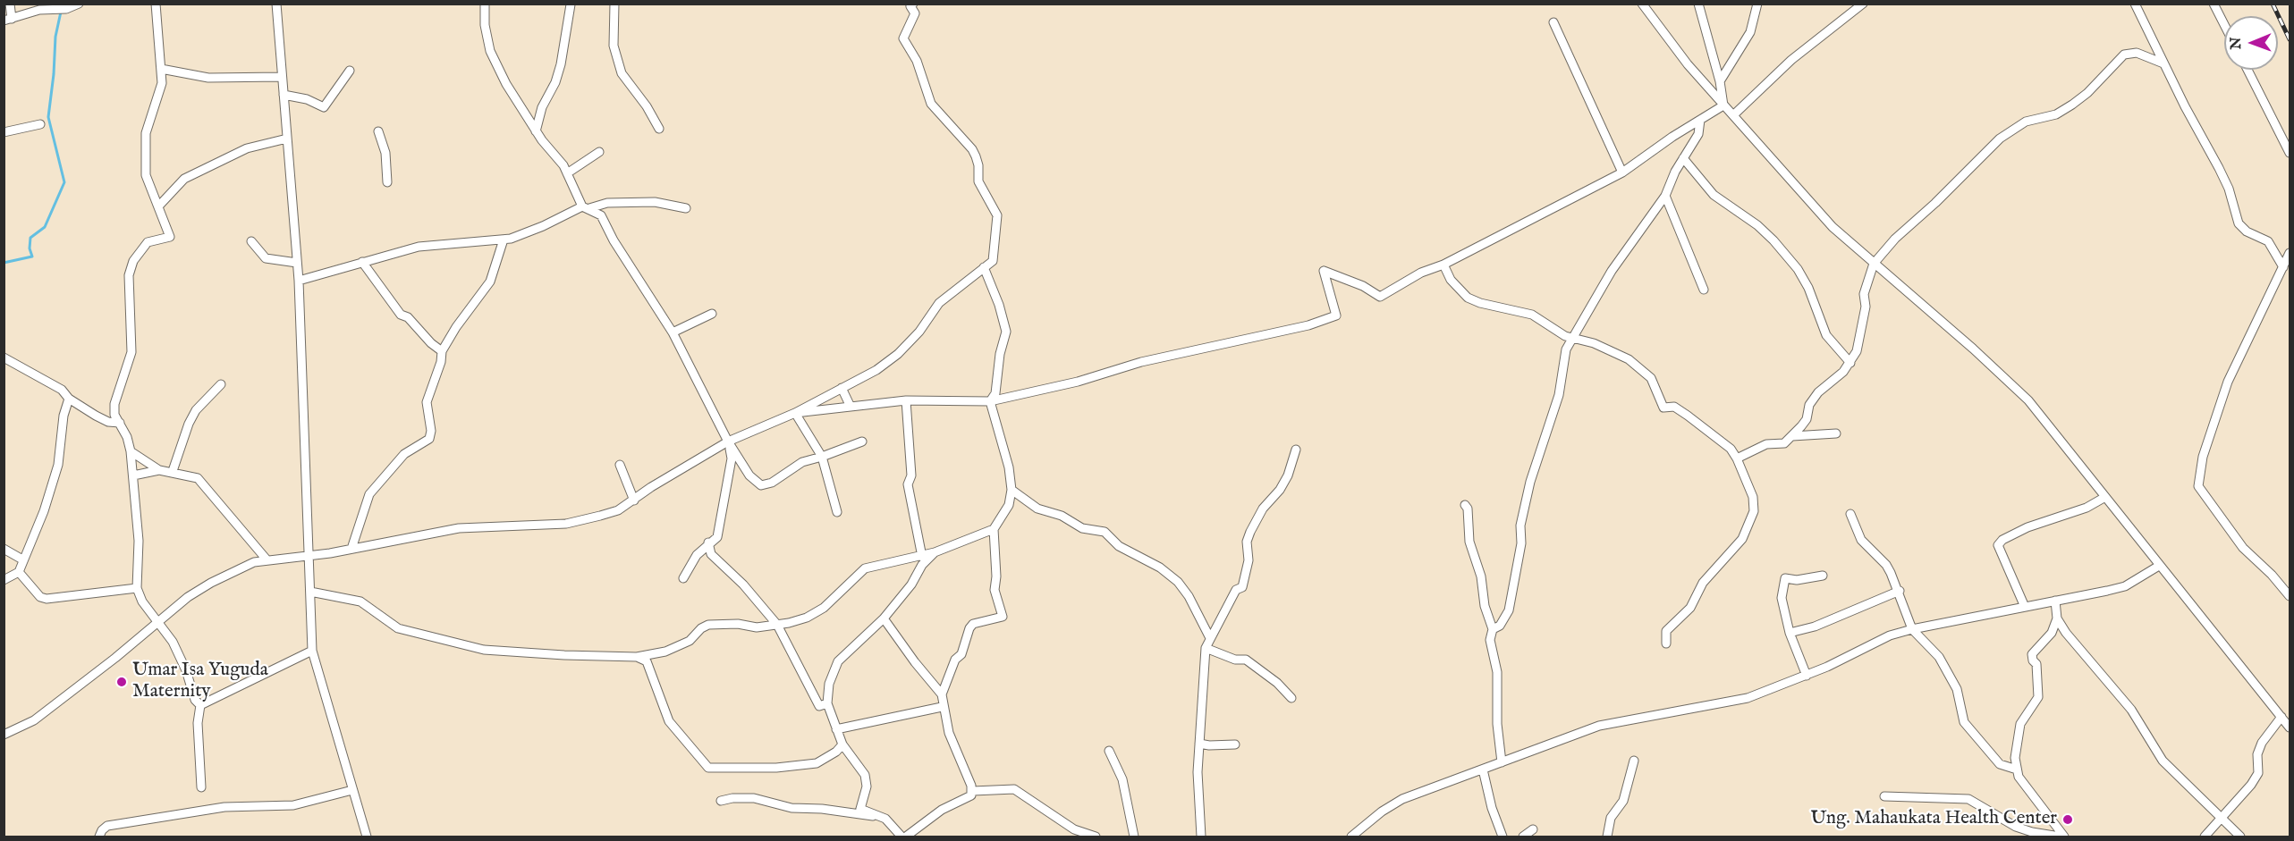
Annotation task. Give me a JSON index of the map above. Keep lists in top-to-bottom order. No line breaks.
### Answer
{"places":["Umar Isa Yuguda Maternity","Ung. Mahaukata Health Center"],"north":"left"}
